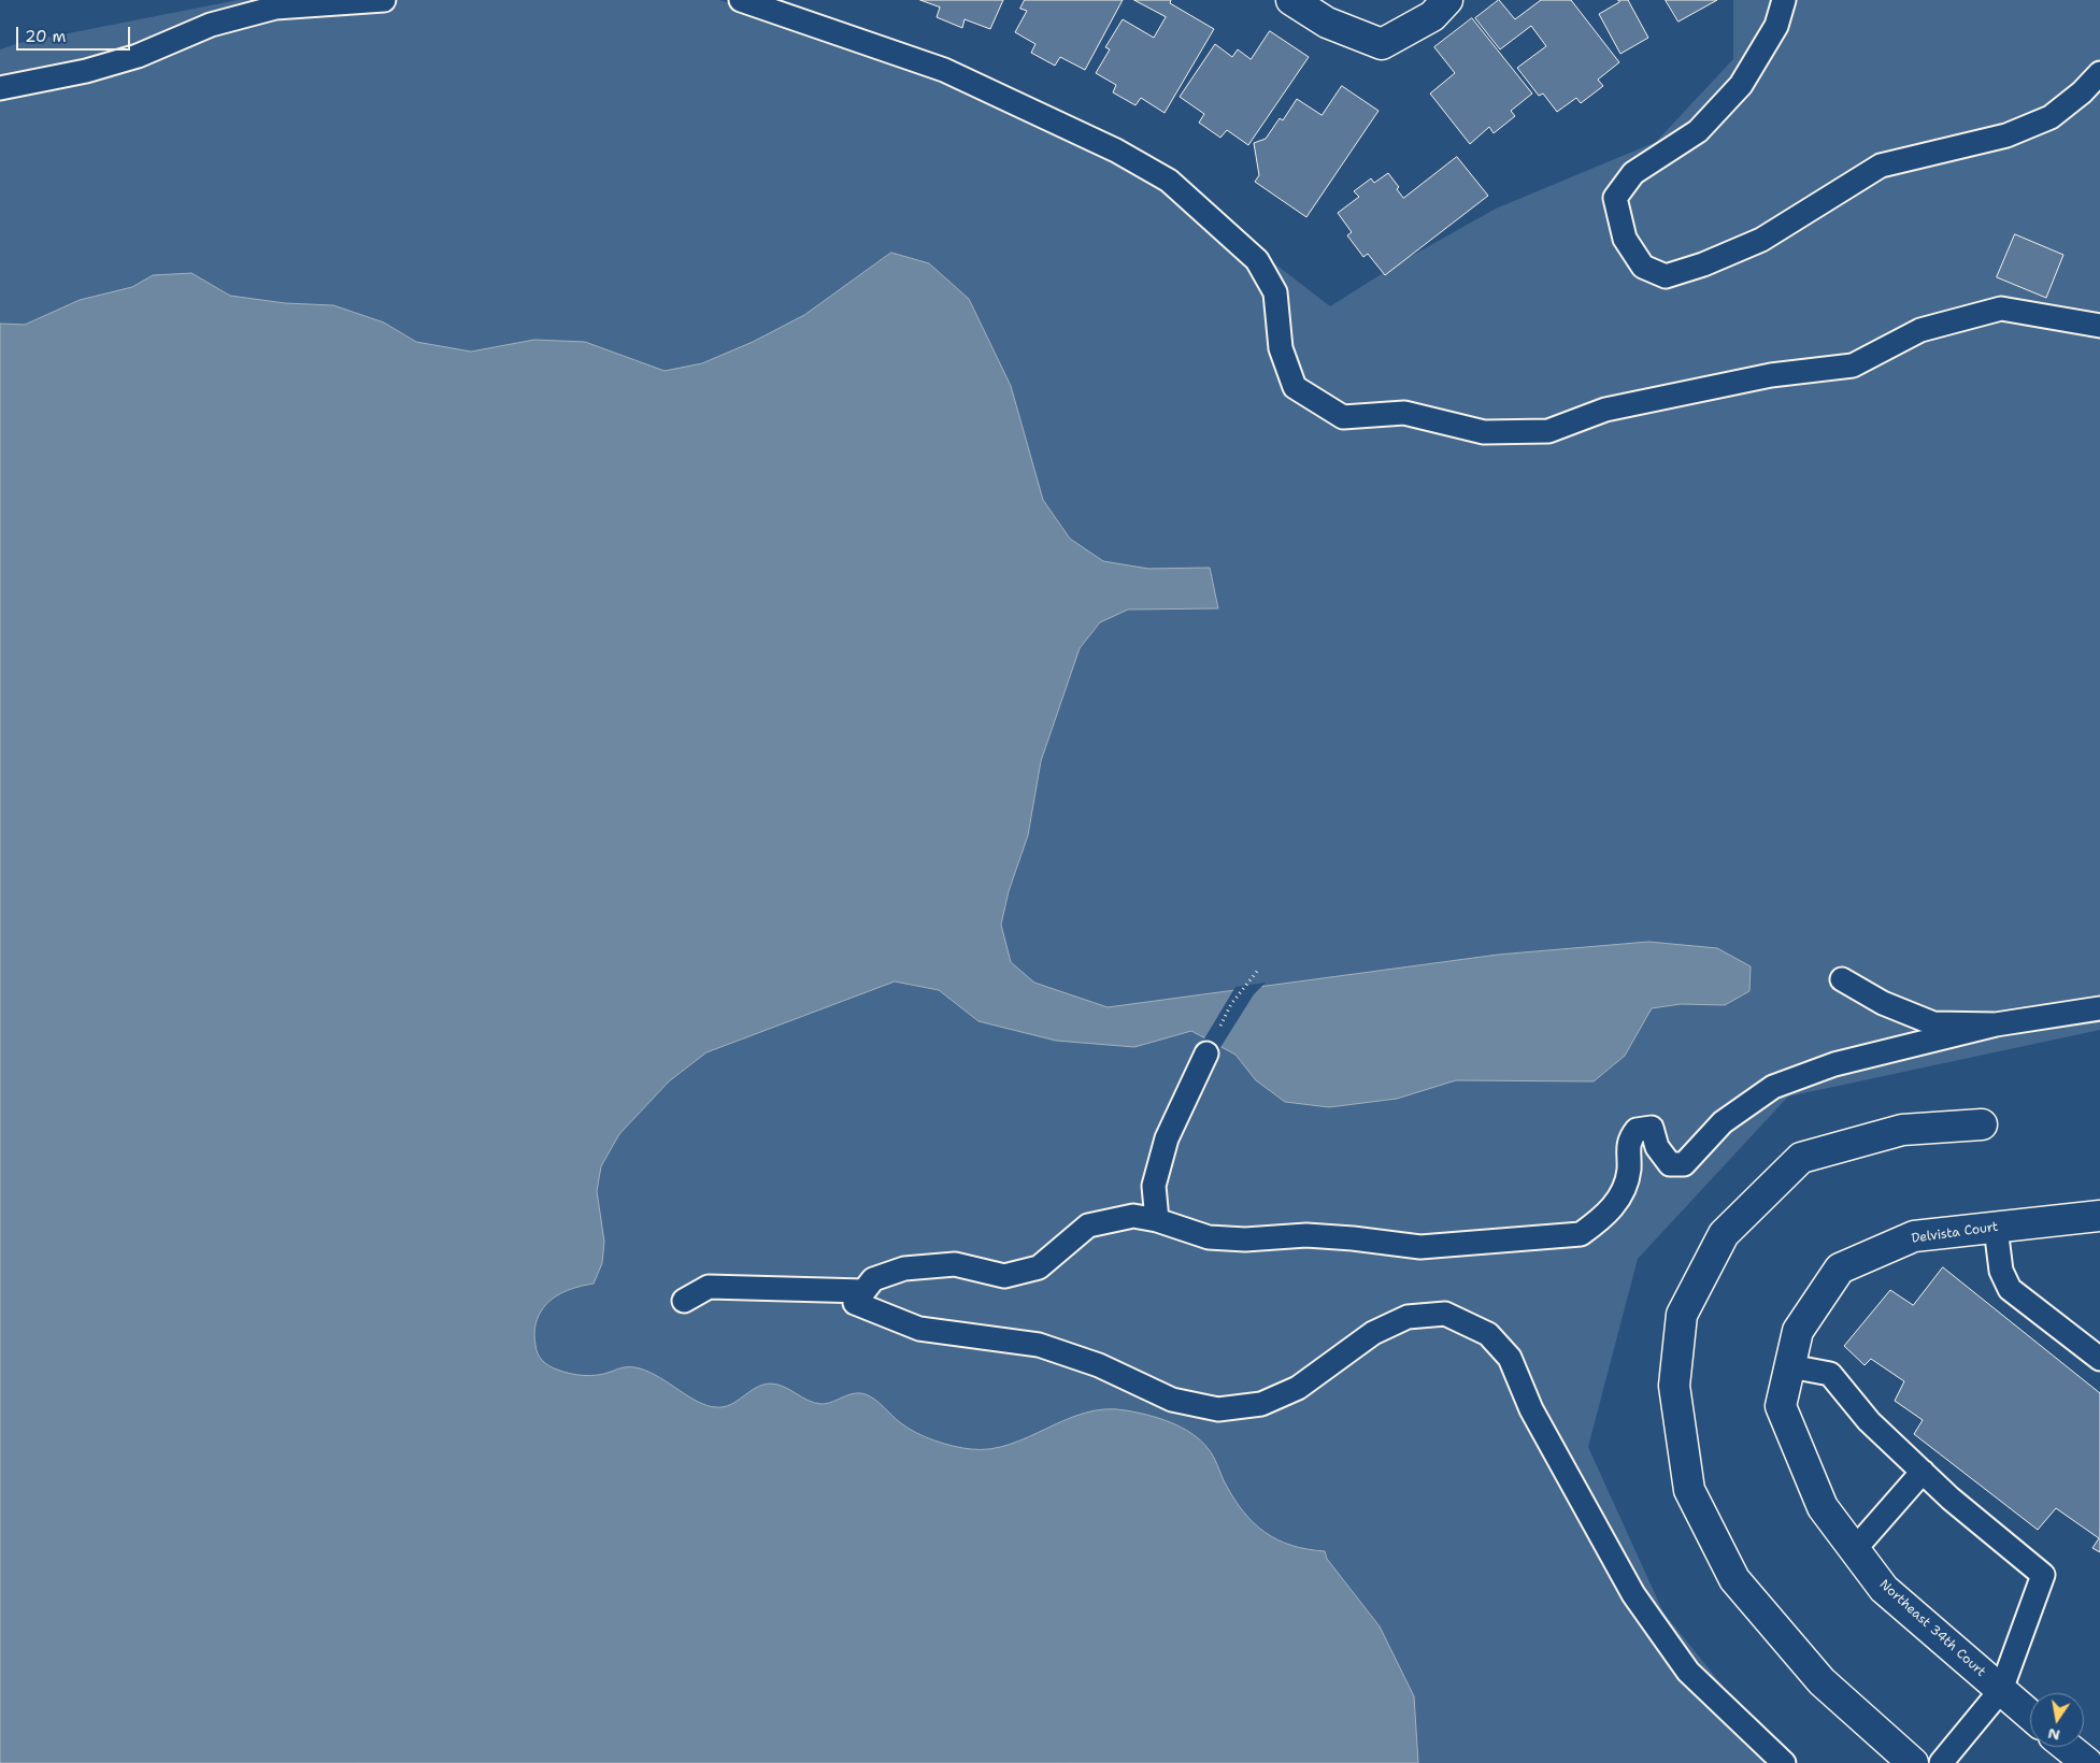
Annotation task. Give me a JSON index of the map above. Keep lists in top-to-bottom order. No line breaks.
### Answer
{"streets":{"street":["Delvista Court","Northeast 34th Court"]},"crossings":[["Delvista Court","Northeast 34th Court"]],"scale_bar":"20 m","north":"bottom"}
